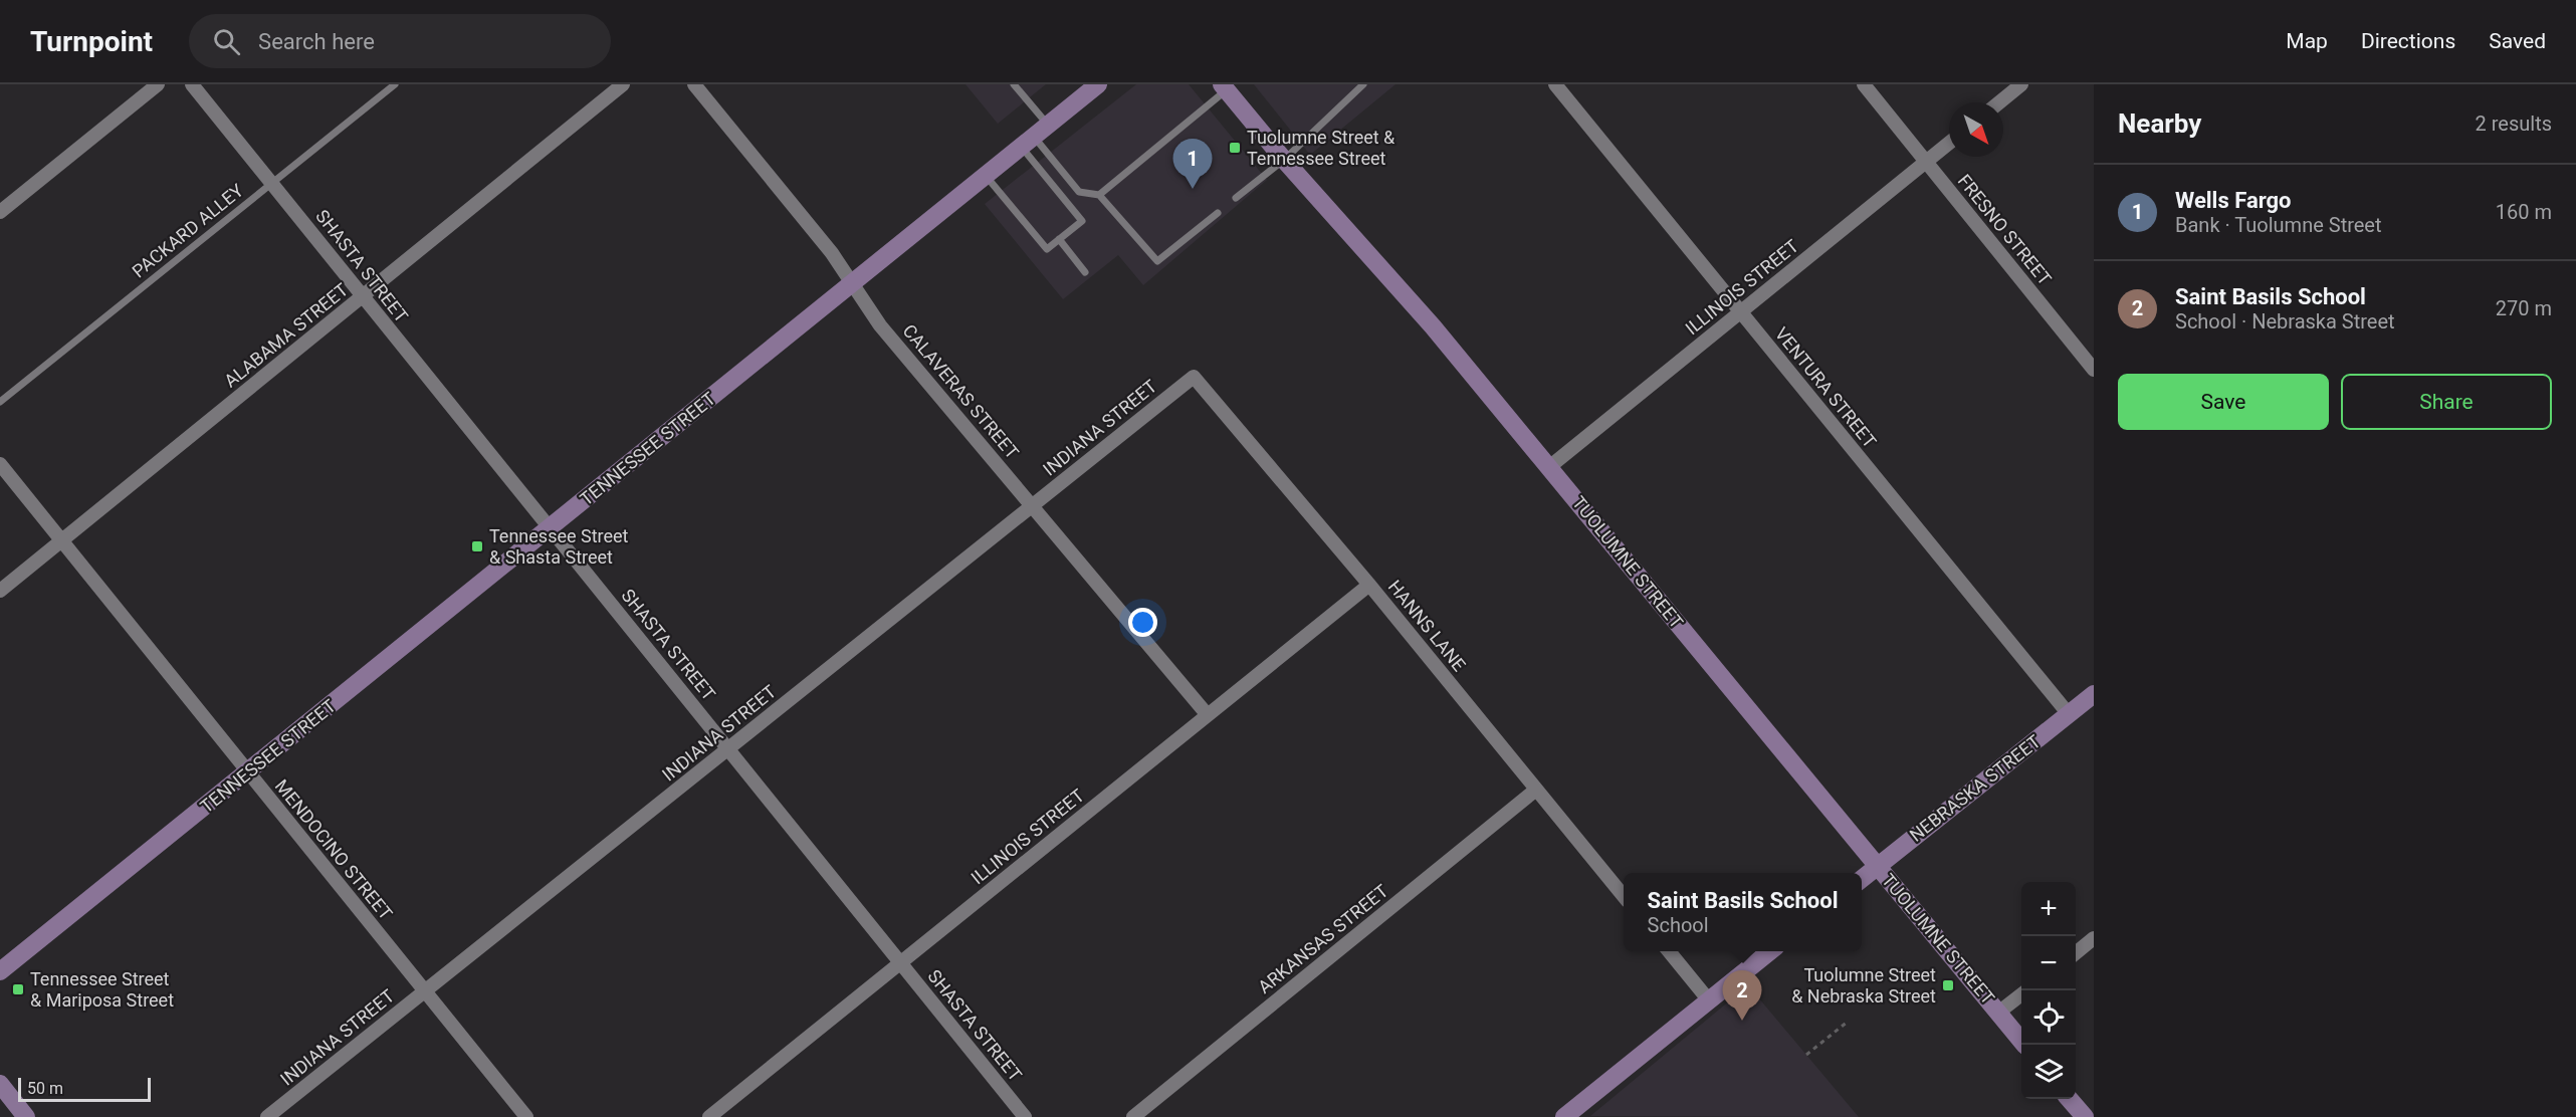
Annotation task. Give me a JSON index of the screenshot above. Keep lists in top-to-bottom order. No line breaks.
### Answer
{"streets":{"main road":["TENNESSEE STREET","TUOLUMNE STREET","NEBRASKA STREET"],"street":["FRESNO STREET","SHASTA STREET","ILLINOIS STREET","ALABAMA STREET","VENTURA STREET","CALAVERAS STREET","INDIANA STREET","HANNS LANE","MENDOCINO STREET","ARKANSAS STREET"],"lane":["PACKARD ALLEY"]},"crossings":[["FRESNO STREET","ILLINOIS STREET"],["PACKARD ALLEY","SHASTA STREET"],["SHASTA STREET","ILLINOIS STREET"],["SHASTA STREET","ALABAMA STREET"],["SHASTA STREET","INDIANA STREET"],["SHASTA STREET","TENNESSEE STREET"],["ILLINOIS STREET","VENTURA STREET"],["ILLINOIS STREET","CALAVERAS STREET"],["ILLINOIS STREET","TUOLUMNE STREET"],["ILLINOIS STREET","HANNS LANE"],["ALABAMA STREET","MENDOCINO STREET"],["VENTURA STREET","NEBRASKA STREET"],["CALAVERAS STREET","INDIANA STREET"],["CALAVERAS STREET","TENNESSEE STREET"],["INDIANA STREET","HANNS LANE"],["INDIANA STREET","MENDOCINO STREET"],["TENNESSEE STREET","MENDOCINO STREET"],["TUOLUMNE STREET","NEBRASKA STREET"],["HANNS LANE","ARKANSAS STREET"]],"places":{"transit":["Tuolumne Street & Tennessee Street","Tennessee Street & Shasta Street","Tuolumne Street & Nebraska Street","Tennessee Street & Mariposa Street"]},"scale_bar":"50 m","north":"bottom right","page":{"header":"Turnpoint","search":"Search here","nav":["Map","Directions","Saved"],"heading":["Nearby","2 results"],"pins":["1","2"],"list":[{"mark":"1","name":"Wells Fargo","note":"Bank · Tuolumne Street","value":"160 m"},{"mark":"2","name":"Saint Basils School","note":"School · Nebraska Street","value":"270 m"}],"buttons":["Save","Share"],"popup":["Saint Basils School","School"],"map_buttons":["+","−"],"scale":"50 m"}}
